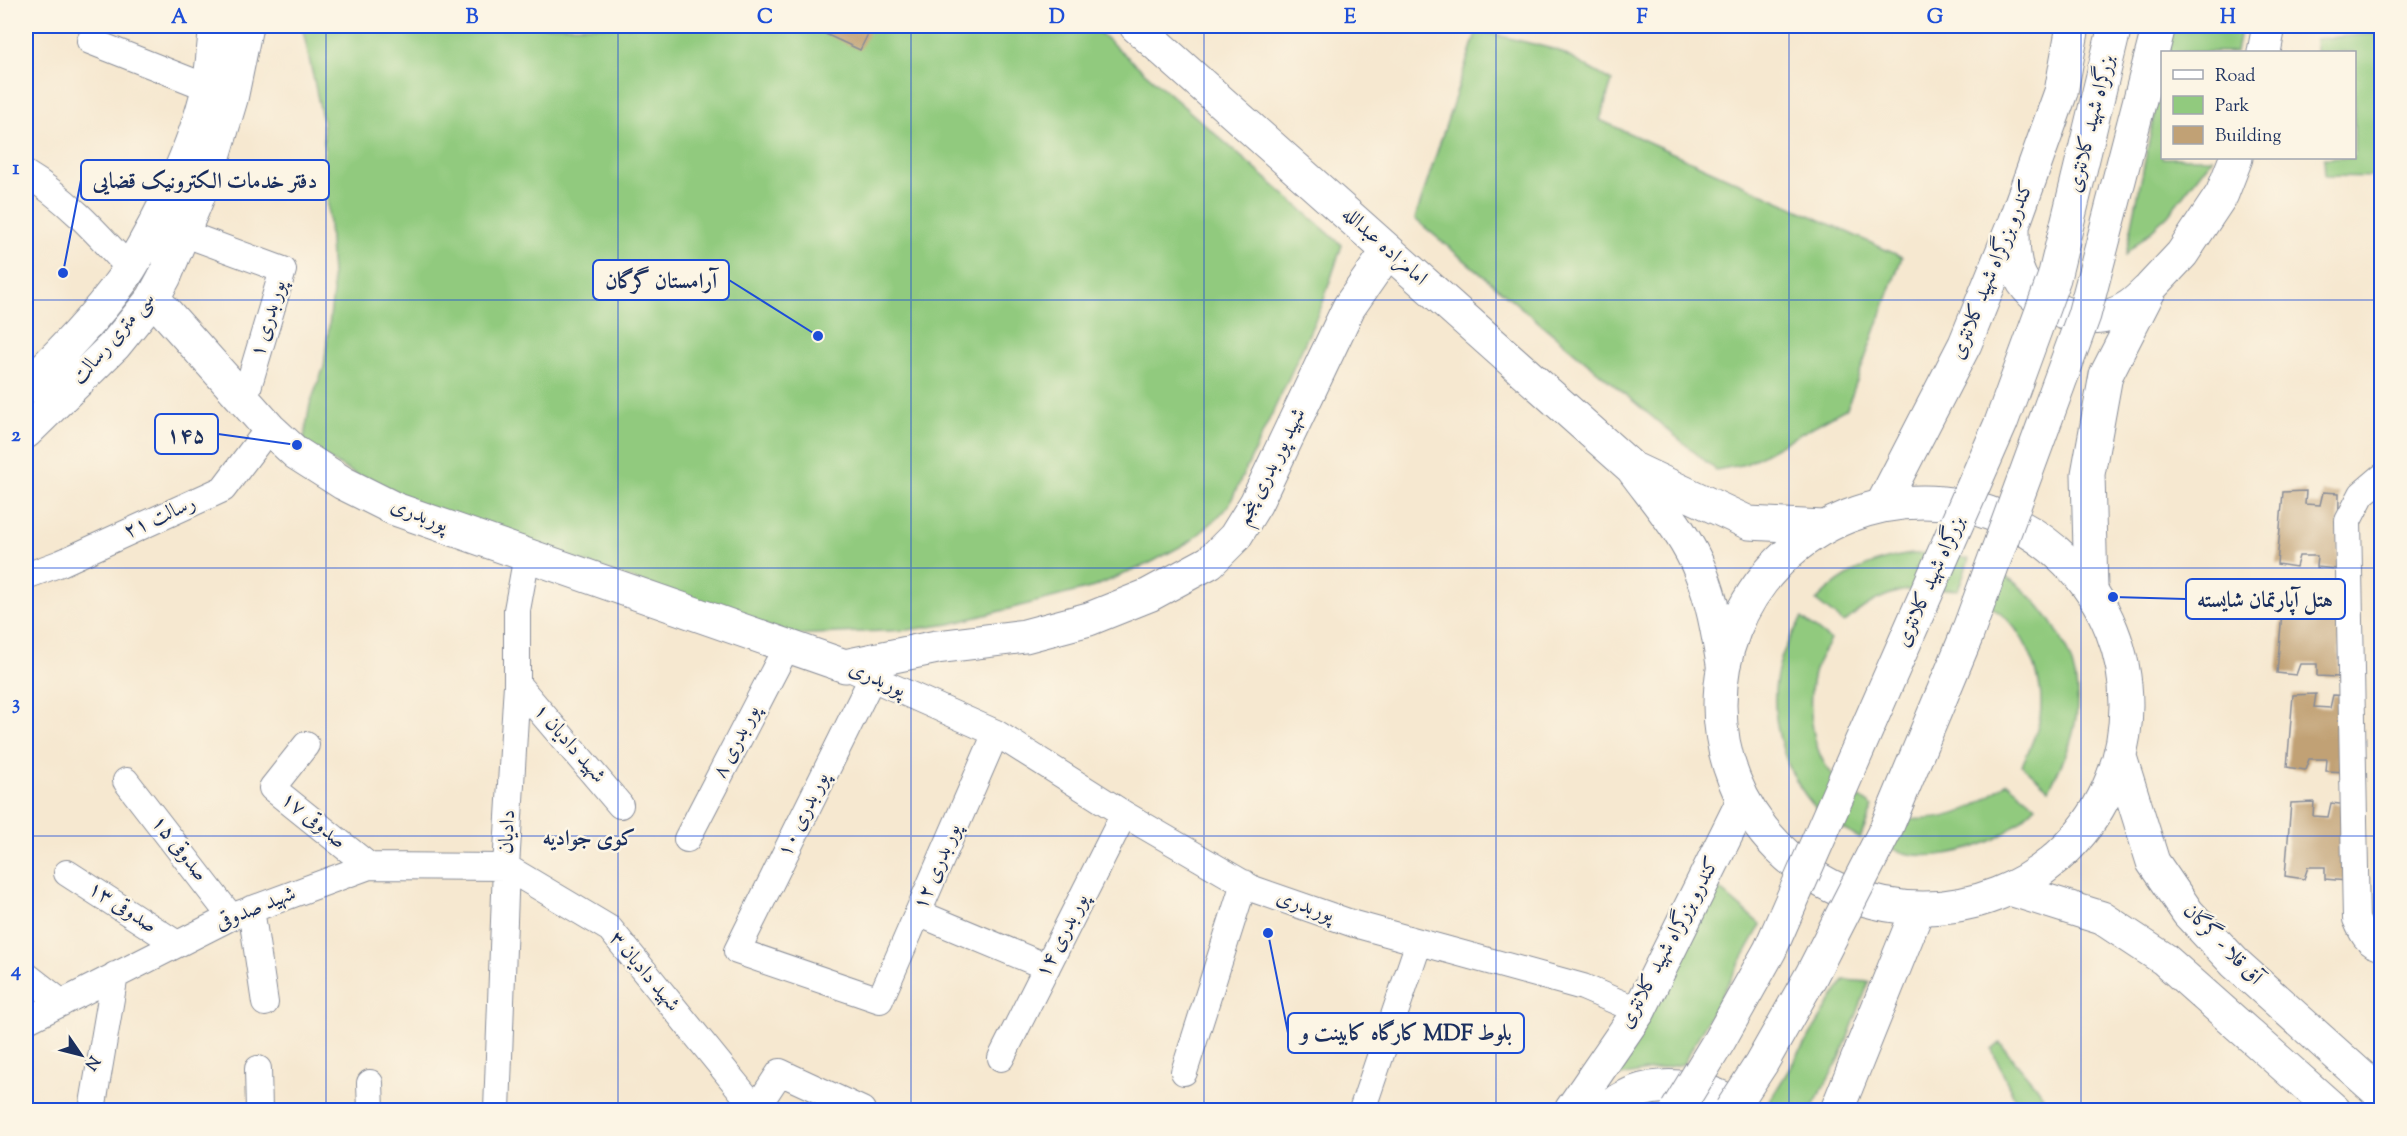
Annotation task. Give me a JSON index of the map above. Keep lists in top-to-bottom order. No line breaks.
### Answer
{"streets":{"main road":["بزرگراه شهید کلانتری","امامزاده عبدالله","کندرو بزرگراه شهید کلانتری","سی متری رسالت","شهید پور بدری پنجم","پوربدری","آق قلا - گرگان"],"street":["پور بدری ۱","۲۱ رسالت","پور بدری ۸","۱ شهید دادیان","پور بدری ۱۰","۱۷ صدوقی","دادیان","۱۵ صدوقی","پور بدری ۱۲","۱۳ صدوقی","شهید صدوقی","پور بدری ۱۴","۳ شهید دادیان"]},"crossings":[["امامزاده عبدالله","شهید پور بدری پنجم"],["کندرو بزرگراه شهید کلانتری","پوربدری"],["پور بدری ۱","سی متری رسالت"],["پور بدری ۱","پوربدری"],["سی متری رسالت","پوربدری"],["شهید پور بدری پنجم","پوربدری"],["شهید پور بدری پنجم","پور بدری ۱۰"],["پوربدری","۲۱ رسالت"],["پوربدری","پور بدری ۸"],["پوربدری","پور بدری ۱۰"],["پوربدری","دادیان"],["پوربدری","پور بدری ۱۲"],["پوربدری","پور بدری ۱۴"],["۱ شهید دادیان","دادیان"],["پور بدری ۱۰","پور بدری ۱۲"],["۱۷ صدوقی","شهید صدوقی"],["دادیان","شهید صدوقی"],["دادیان","۳ شهید دادیان"],["۱۵ صدوقی","شهید صدوقی"],["۱۳ صدوقی","شهید صدوقی"],["شهید صدوقی","۳ شهید دادیان"]],"districts":["کوی جوادیه"],"places":["دفتر خدمات الکترونیک قضایی","آرامستان گرگان","۱۴۵","هتل آپارتمان شایسته","کارگاه کابینت و MDF بلوط"],"legend":["Road","Park","Building"],"north":"bottom right","grid":{"columns":["A","B","C","D","E","F","G","H"],"rows":["1","2","3","4"]}}
